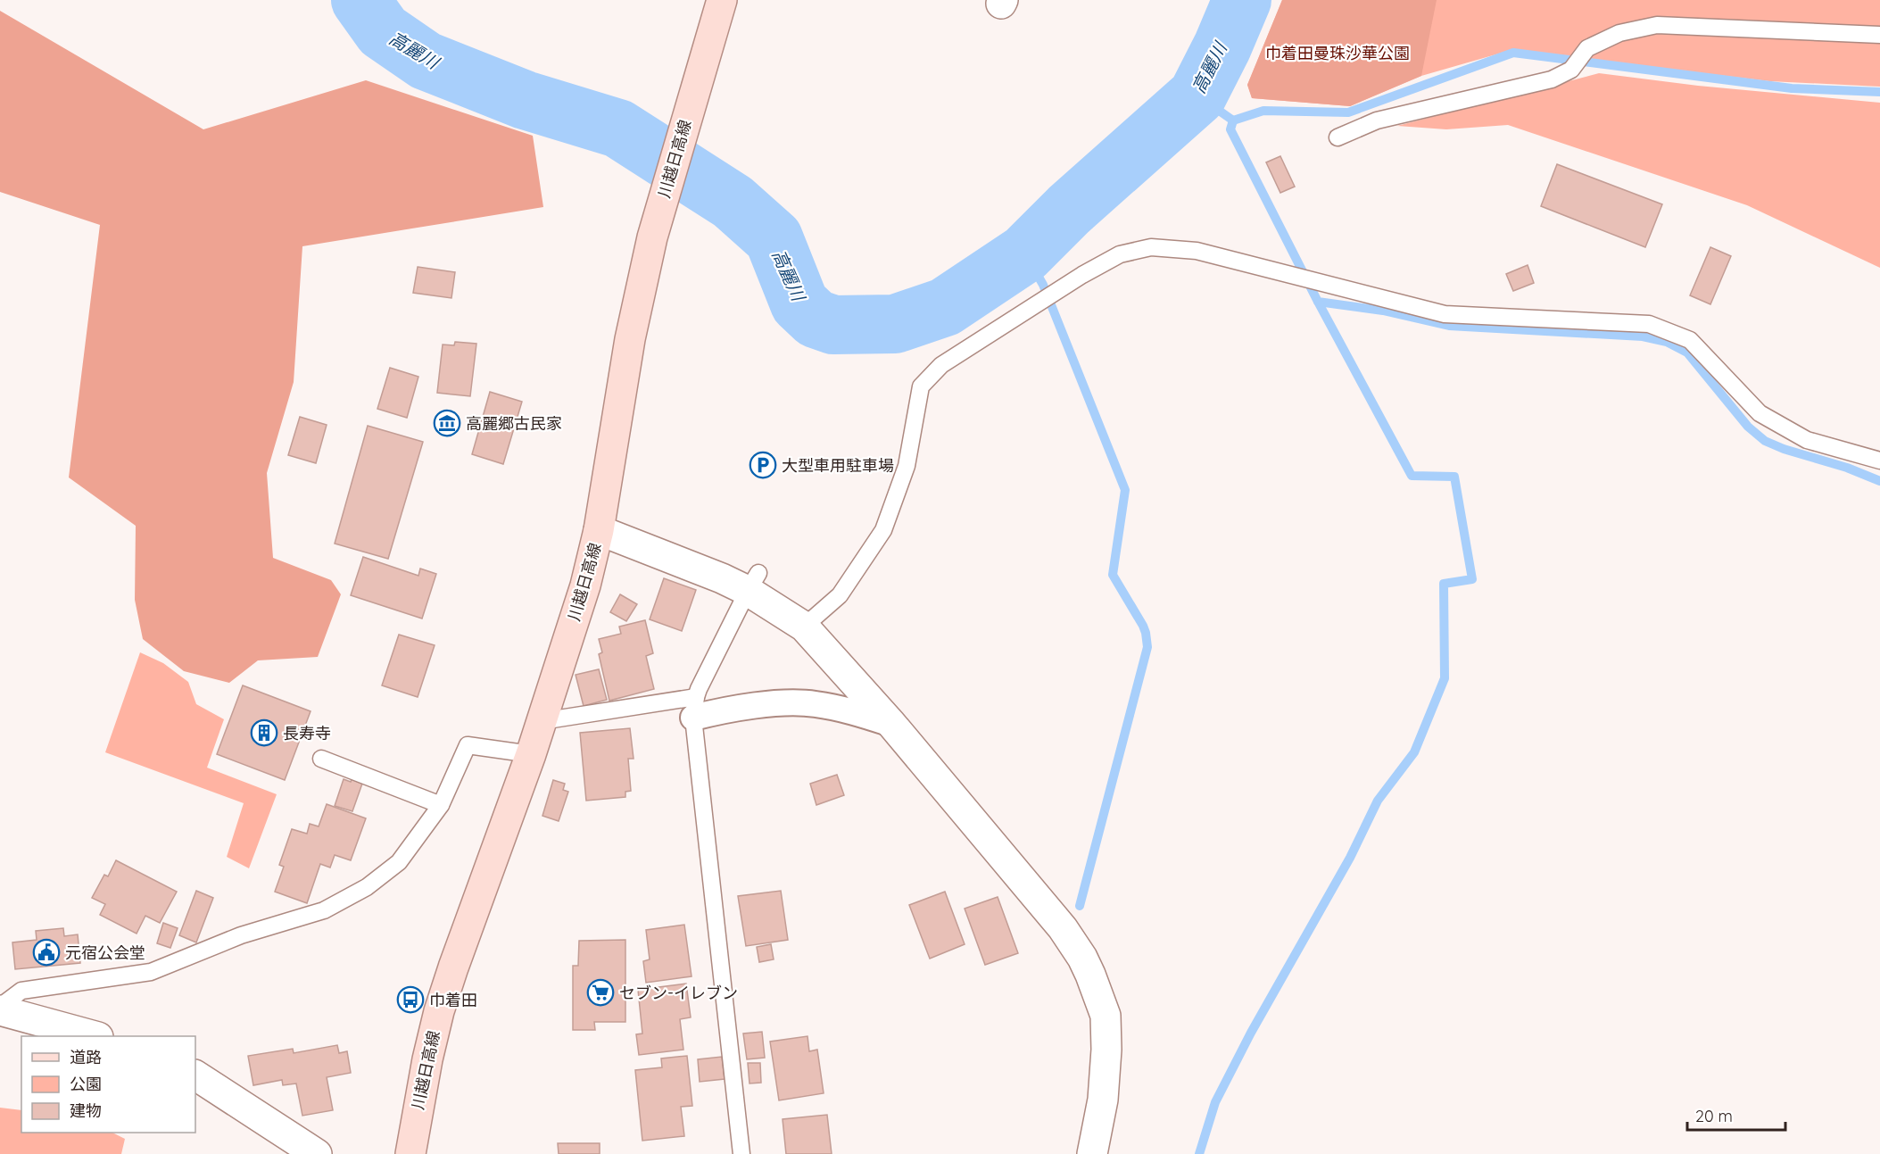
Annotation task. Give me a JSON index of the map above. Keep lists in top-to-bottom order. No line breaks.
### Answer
{"streets":{"main road":["川越日高線"]},"water":["高麗川"],"parks":["巾着田曼珠沙華公園"],"places":{"museum":["高麗郷古民家"],"parking":["大型車用駐車場"],"building":["長寿寺"],"public building":["元宿公会堂"],"supermarket":["セブン-イレブン"],"bus stop":["巾着田"]},"legend":["道路","公園","建物"],"scale_bar":"20 m"}
